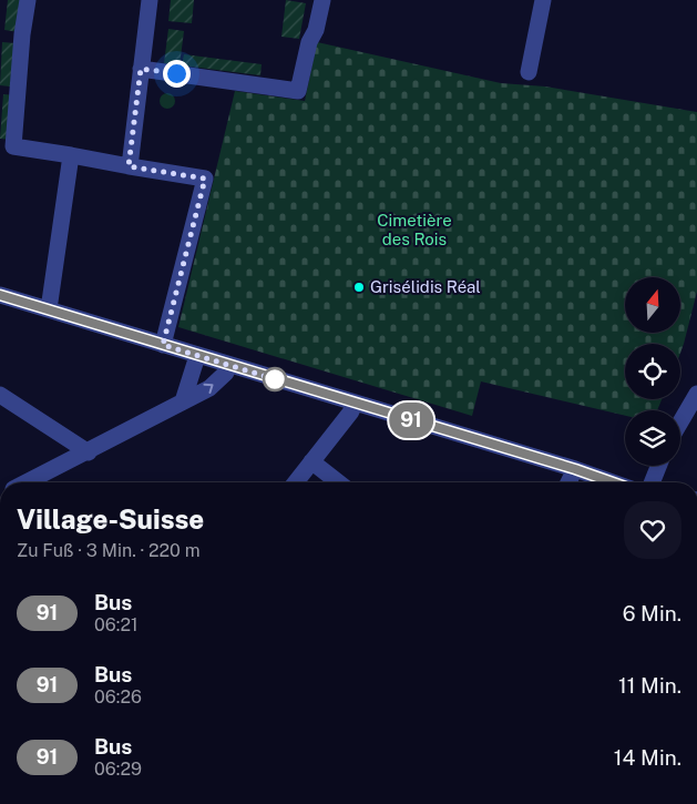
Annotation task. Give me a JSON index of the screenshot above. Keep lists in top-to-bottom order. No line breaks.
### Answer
{"parks":["Cimetière des Rois"],"places":["Grisélidis Réal"],"lines":["bus line 91"],"north":"top","page":{"on_map":"91","heading":["Village-Suisse","Zu Fuß · 3 Min. · 220 m"],"list":[{"mark":"91","name":"Bus","note":"06:21","value":"6 Min."},{"mark":"91","name":"Bus","note":"06:26","value":"11 Min."},{"mark":"91","name":"Bus","note":"06:29","value":"14 Min."}]}}
